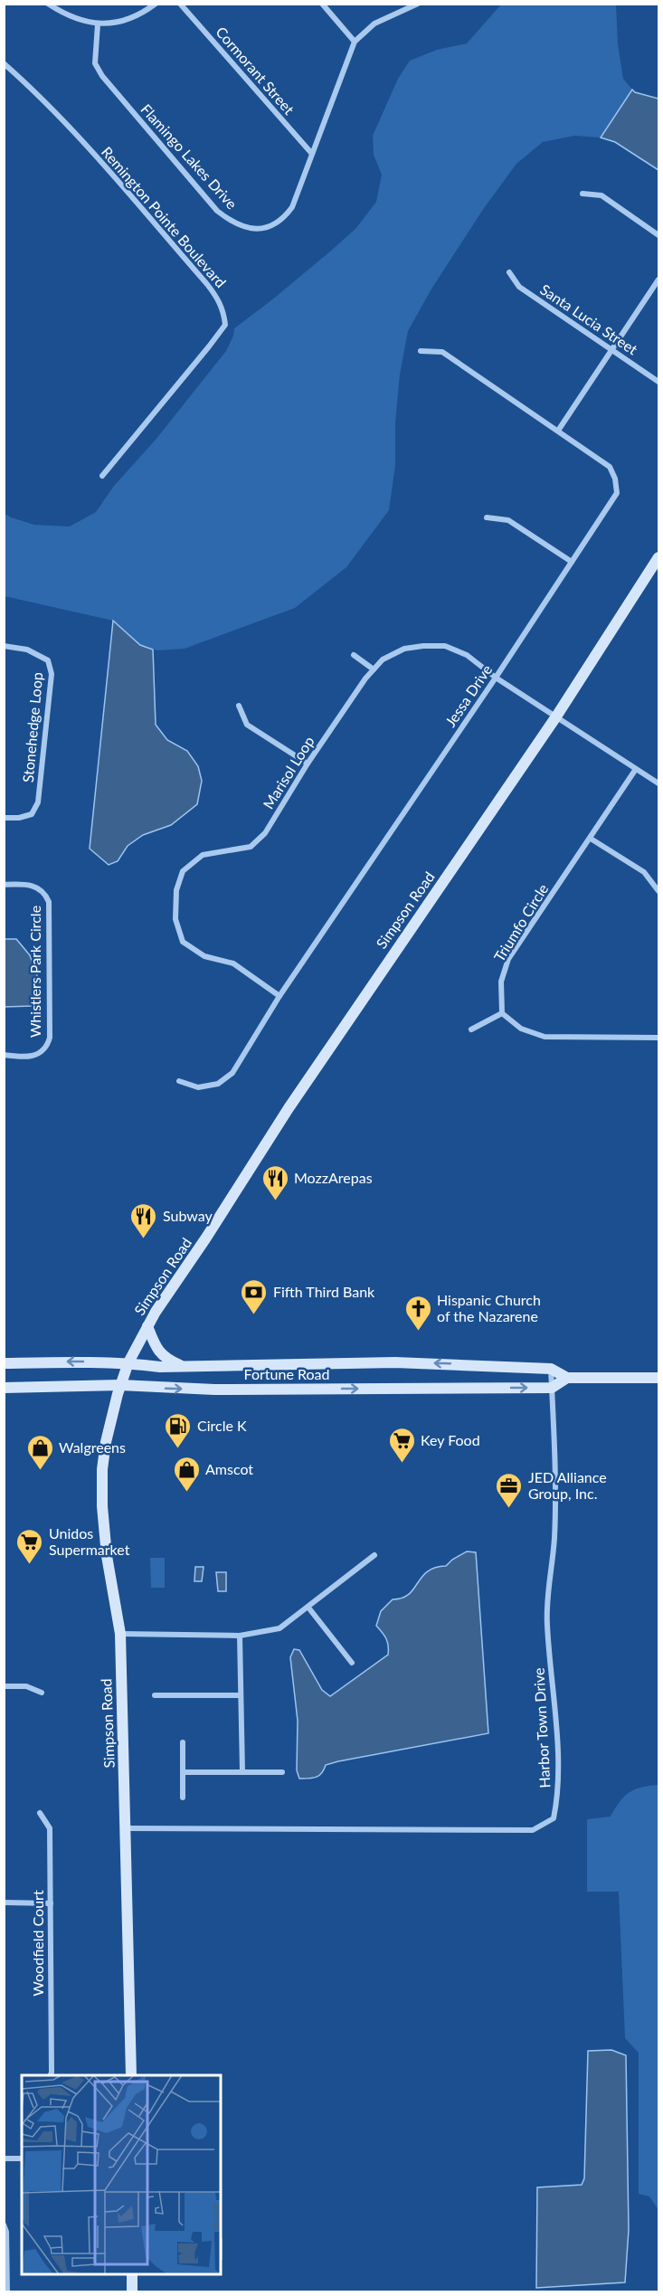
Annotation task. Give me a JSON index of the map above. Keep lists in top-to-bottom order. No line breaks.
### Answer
{"streets":{"main road":["Simpson Road","Fortune Road"],"street":["Cormorant Street","Flamingo Lakes Drive","Remington Pointe Boulevard","Santa Lucia Street","Jessa Drive","Stonehedge Loop","Marisol Loop","Triumfo Circle","Whistlers Park Circle","Harbor Town Drive","Woodfield Court"]},"crossings":[["Cormorant Street","Flamingo Lakes Drive"],["Jessa Drive","Marisol Loop"],["Marisol Loop","Simpson Road"],["Marisol Loop","Triumfo Circle"],["Simpson Road","Fortune Road"],["Simpson Road","Harbor Town Drive"],["Fortune Road","Harbor Town Drive"]],"places":{"restaurant":["MozzArepas","Subway"],"bank":["Fifth Third Bank"],"church":["Hispanic Church of the Nazarene"],"fuel station":["Circle K"],"supermarket":["Key Food","Unidos Supermarket"],"shop":["Walgreens","Amscot"],"office":["JED Alliance Group, Inc."]}}
